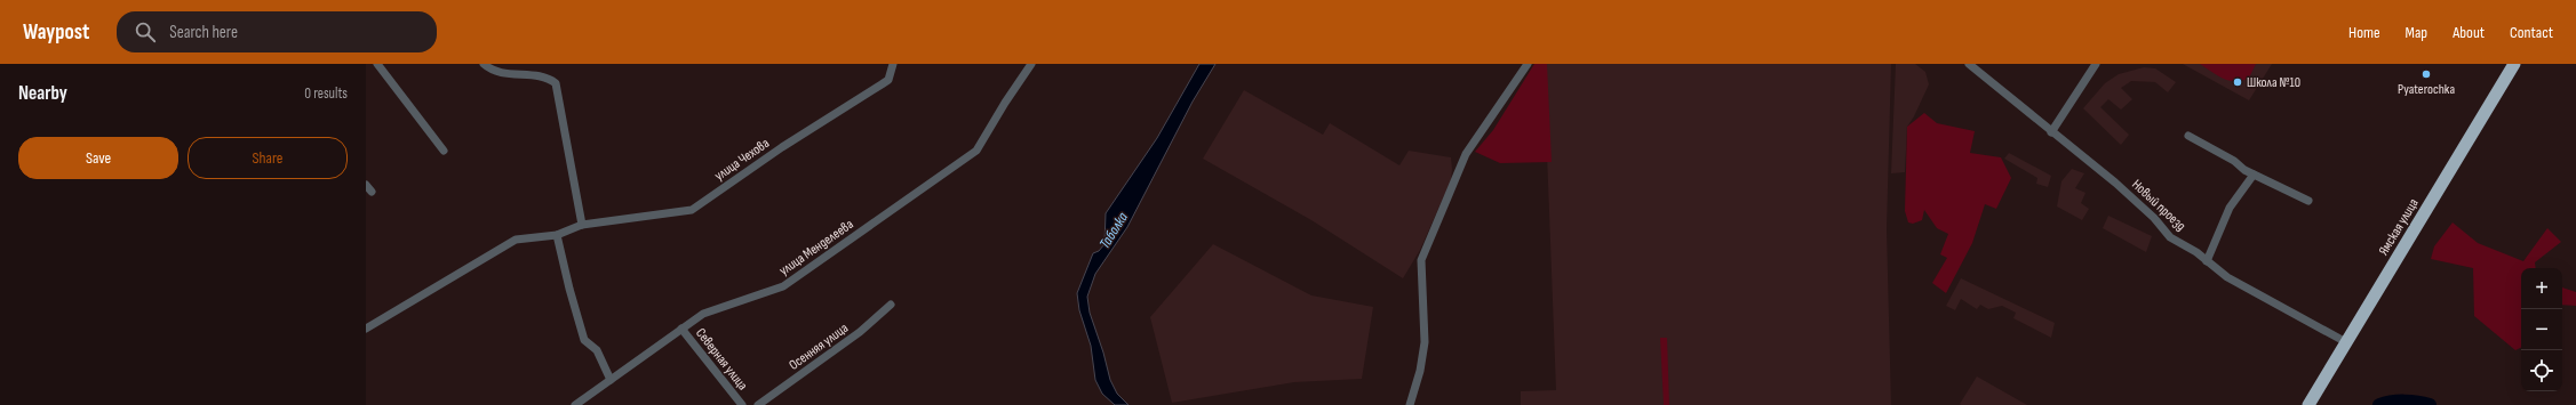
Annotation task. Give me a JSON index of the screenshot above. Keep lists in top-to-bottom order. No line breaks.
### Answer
{"streets":{"highway":["Ямская улица"],"street":["улица Чехова","Новый проезд","улица Менделеева","Осенняя улица","Северная улица"]},"crossings":[["Новый проезд","Ямская улица"],["улица Менделеева","Северная улица"]],"water":["Таболка"],"places":["Pyaterochka","Школа №10"],"page":{"header":"Waypost","search":"Search here","nav":["Home","Map","About","Contact"],"heading":["Nearby","0 results"],"buttons":["Save","Share"],"map_buttons":["+","−"]}}
